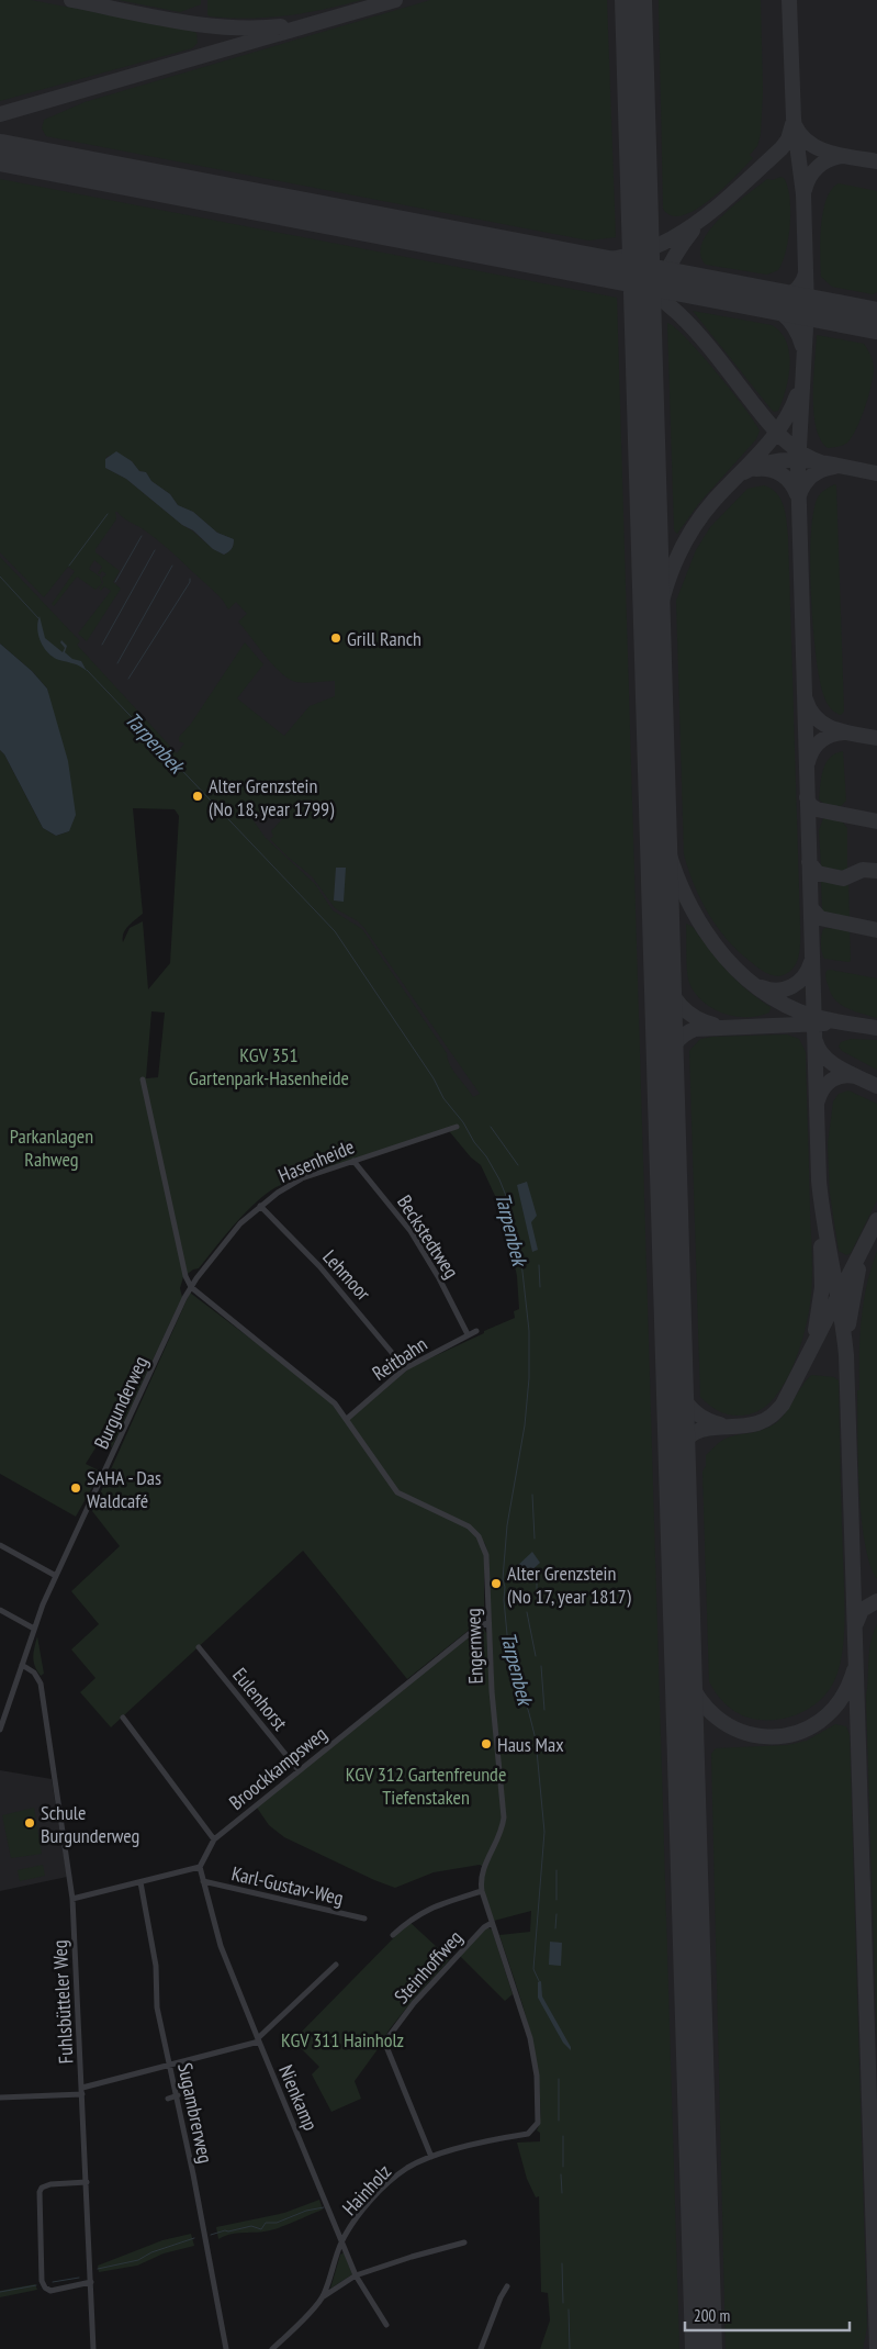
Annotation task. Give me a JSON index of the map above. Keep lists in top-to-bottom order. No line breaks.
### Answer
{"streets":{"street":["Hasenheide","Beckstedtweg","Lehmoor","Reitbahn","Burgunderweg","Engernweg","Eulenhorst","Broockkampsweg","Karl-Gustav-Weg","Steinhoffweg","Fuhlsbütteler Weg","Nienkamp","Sugambrerweg","Hainholz"]},"crossings":[["Hasenheide","Beckstedtweg"],["Hasenheide","Lehmoor"],["Hasenheide","Burgunderweg"],["Hasenheide","Engernweg"],["Beckstedtweg","Reitbahn"],["Lehmoor","Reitbahn"],["Reitbahn","Engernweg"],["Burgunderweg","Engernweg"],["Burgunderweg","Fuhlsbütteler Weg"],["Engernweg","Broockkampsweg"],["Engernweg","Steinhoffweg"],["Engernweg","Hainholz"],["Eulenhorst","Broockkampsweg"],["Broockkampsweg","Nienkamp"],["Karl-Gustav-Weg","Nienkamp"],["Steinhoffweg","Hainholz"],["Nienkamp","Hainholz"]],"water":["Tarpenbek"],"parks":["KGV 351 Gartenpark-Hasenheide","Parkanlagen Rahweg","KGV 312 Gartenfreunde Tiefenstaken","KGV 311 Hainholz"],"places":["Grill Ranch","Alter Grenzstein (No 18, year 1799)","SAHA - Das Waldcafé","Alter Grenzstein (No 17, year 1817)","Haus Max","Schule Burgunderweg"],"scale_bar":"200 m"}
